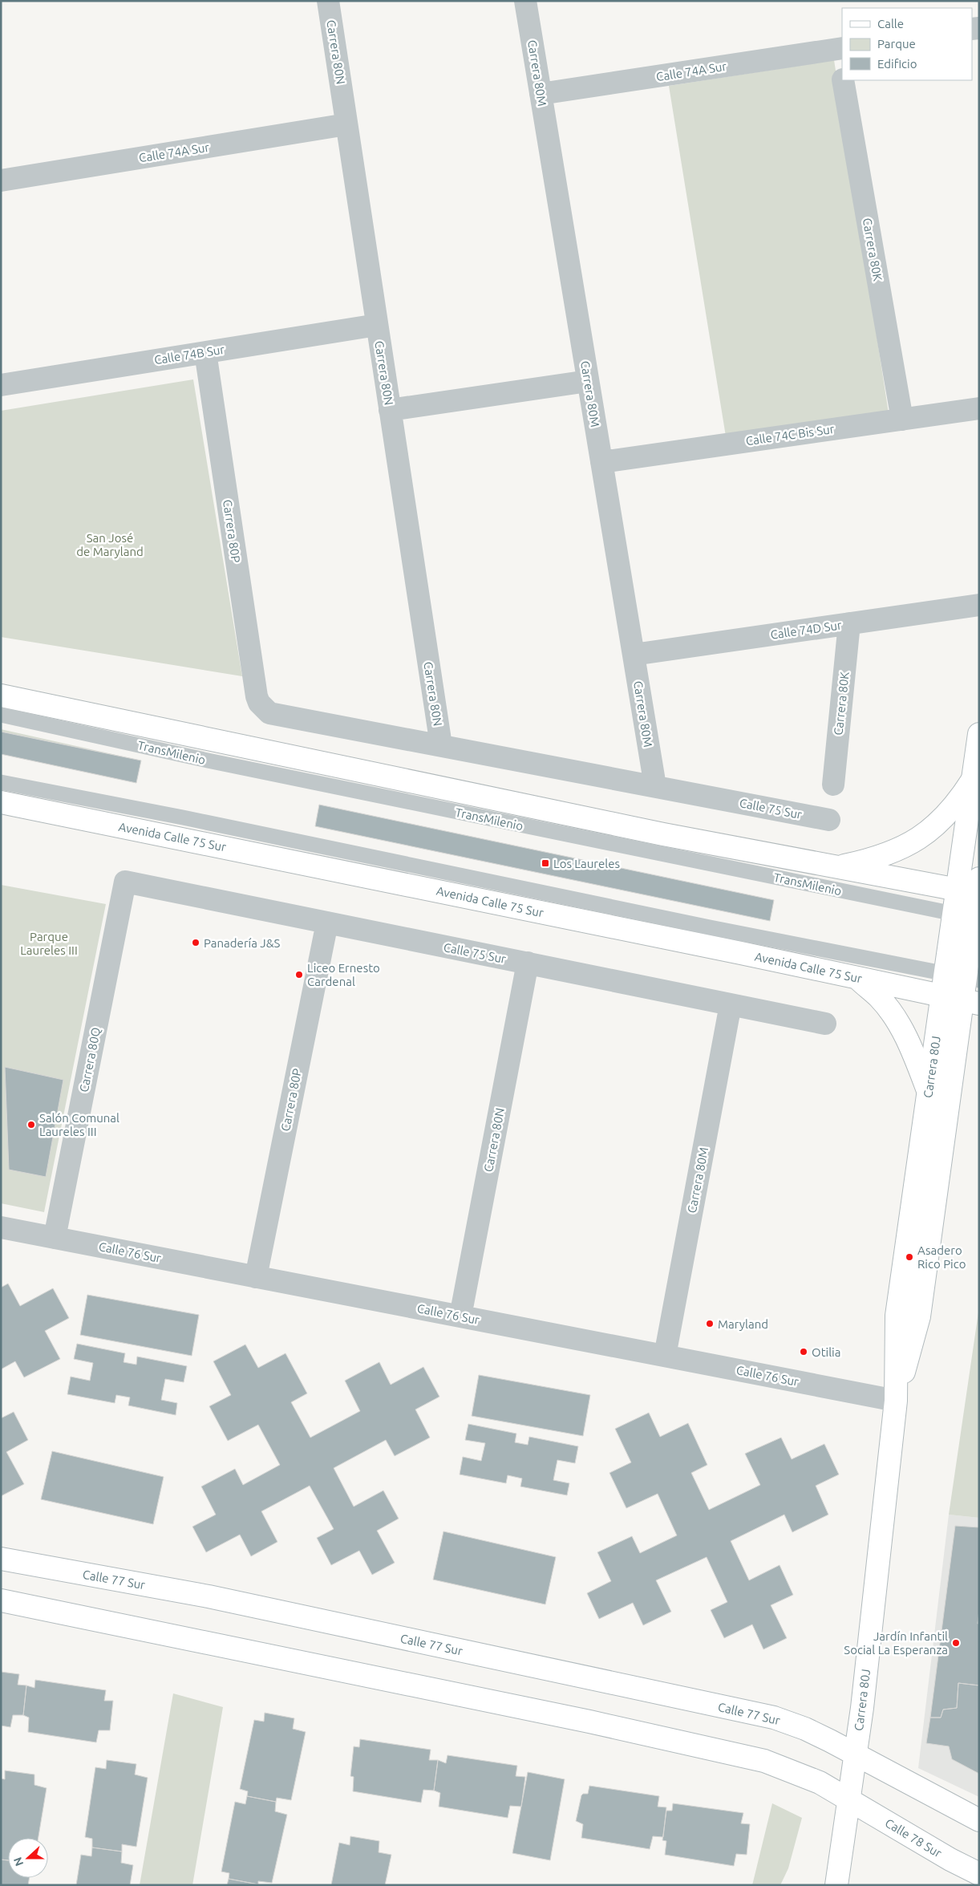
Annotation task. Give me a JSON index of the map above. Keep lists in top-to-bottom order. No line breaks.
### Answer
{"streets":{"main road":["Avenida Calle 75 Sur","Carrera 80J","Calle 77 Sur","Calle 78 Sur"],"street":["Carrera 80N","Calle 74A Sur","Carrera 80M","Carrera 80K","Calle 74B Sur","Calle 74C Bis Sur","Carrera 80P","Calle 74D Sur","Calle 75 Sur","Carrera 80Q","Calle 76 Sur"],"lane":["TransMilenio"]},"crossings":[["Carrera 80N","Calle 74A Sur"],["Carrera 80N","Calle 74B Sur"],["Carrera 80N","Calle 75 Sur"],["Carrera 80N","Calle 76 Sur"],["Calle 74A Sur","Carrera 80M"],["Calle 74A Sur","Carrera 80K"],["Carrera 80M","Calle 74C Bis Sur"],["Carrera 80M","Calle 74D Sur"],["Carrera 80M","Calle 75 Sur"],["Carrera 80M","Calle 76 Sur"],["Carrera 80K","Calle 74C Bis Sur"],["Carrera 80K","Calle 74D Sur"],["Calle 74B Sur","Carrera 80P"],["Carrera 80P","Calle 75 Sur"],["Carrera 80P","Calle 76 Sur"],["TransMilenio","Carrera 80J"],["Calle 75 Sur","Carrera 80Q"],["Avenida Calle 75 Sur","Carrera 80J"],["Carrera 80Q","Calle 76 Sur"],["Carrera 80J","Calle 76 Sur"],["Carrera 80J","Calle 77 Sur"],["Carrera 80J","Calle 78 Sur"]],"parks":["San José de Maryland","Parque Laureles III"],"places":{"transit":["Los Laureles"],"other":["Panadería J&S","Liceo Ernesto Cardenal","Salón Comunal Laureles III","Asadero Rico Pico","Maryland","Otilia","Jardín Infantil Social La Esperanza"]},"legend":["Calle","Parque","Edificio"],"north":"left"}
